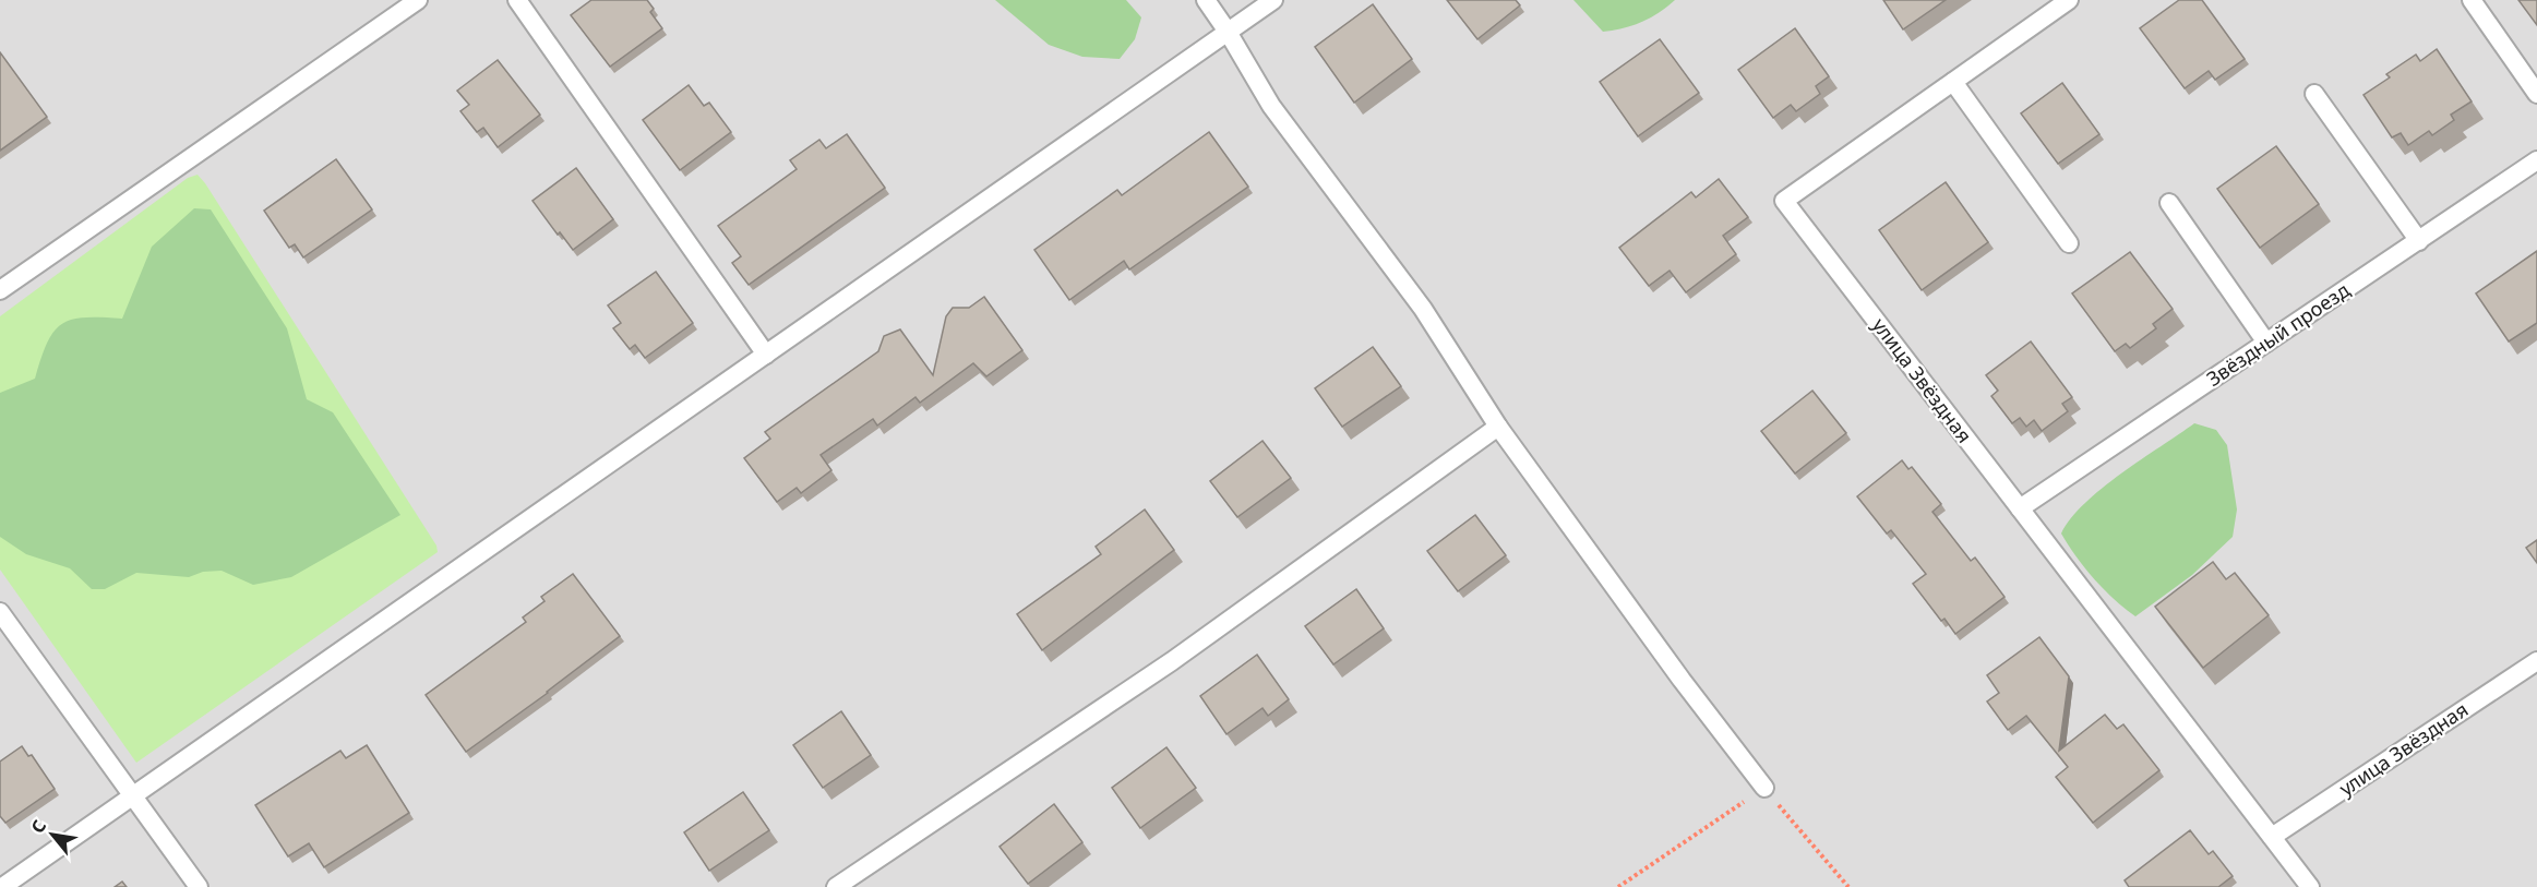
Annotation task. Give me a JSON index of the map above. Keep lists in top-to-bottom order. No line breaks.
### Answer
{"streets":{"lane":["Звёздный проезд","улица Звёздная"]},"crossings":[["Звёздный проезд","улица Звёздная"]],"north":"top left"}
